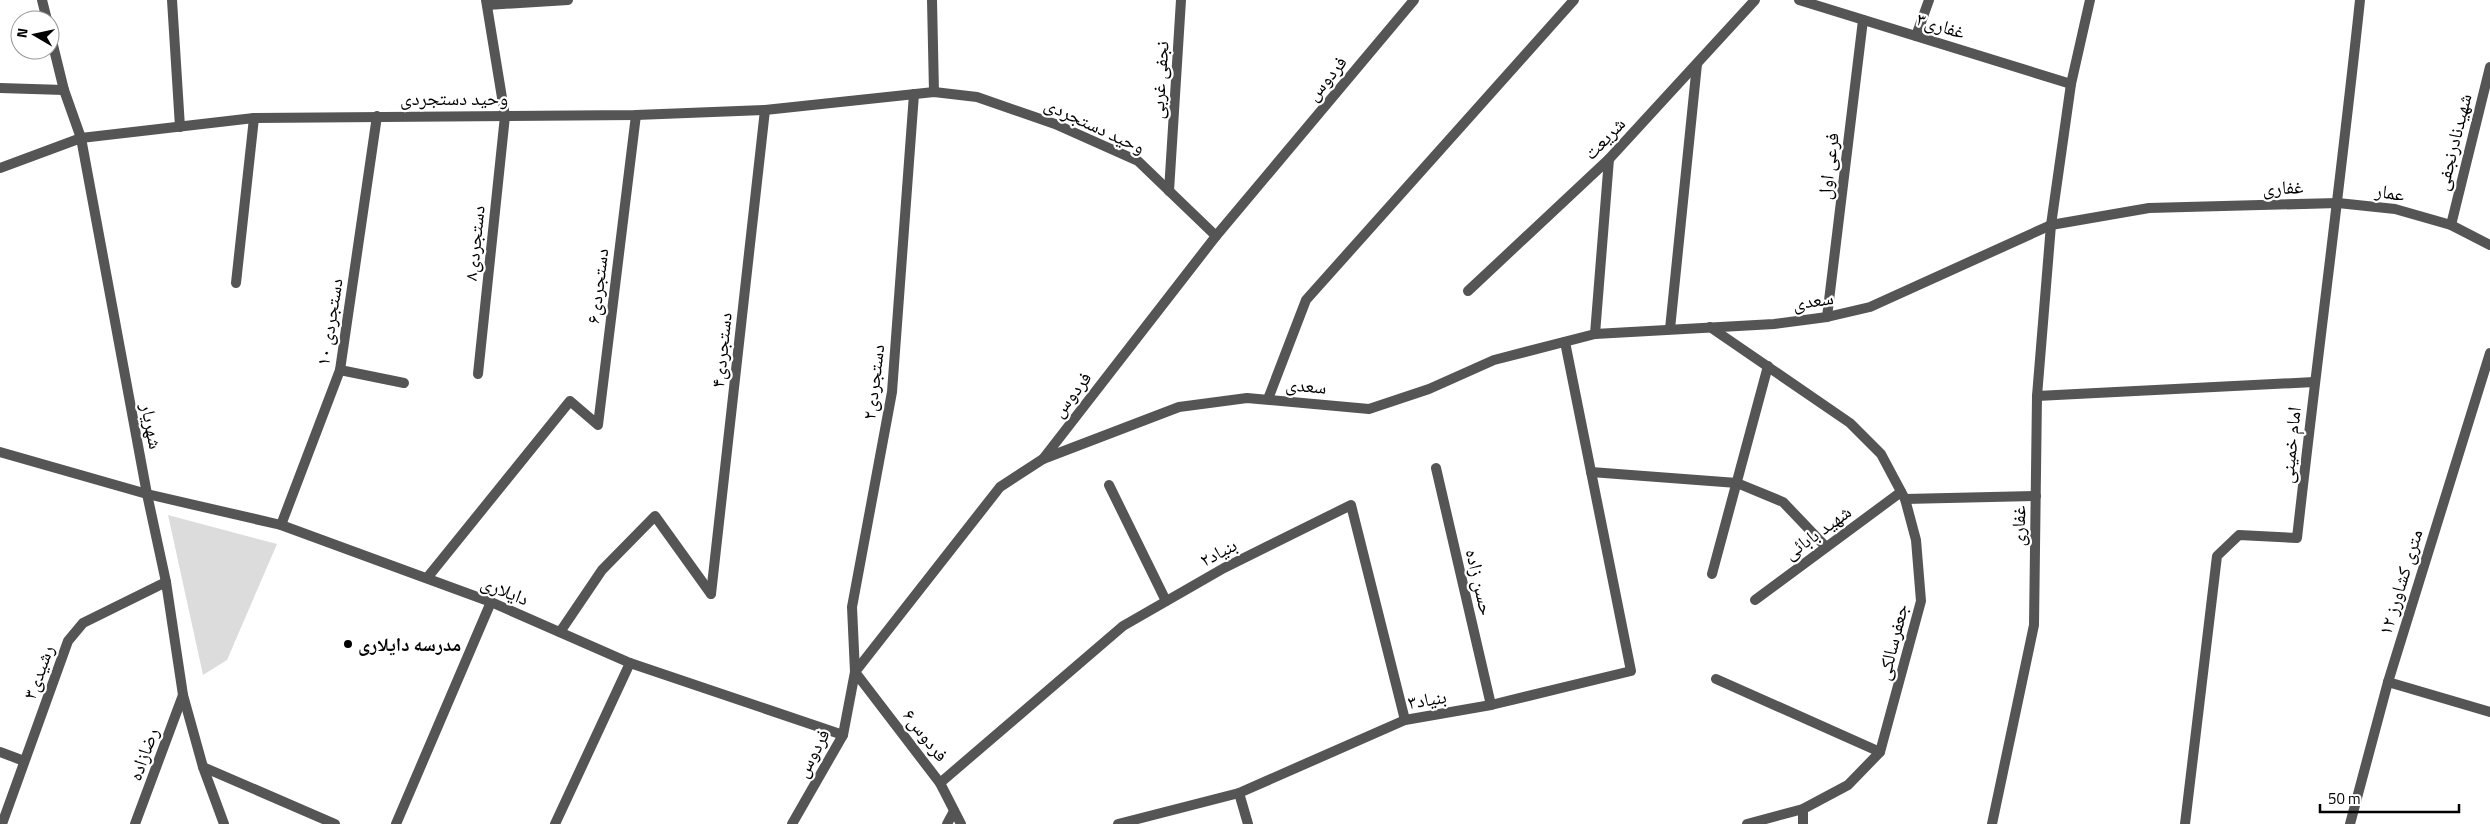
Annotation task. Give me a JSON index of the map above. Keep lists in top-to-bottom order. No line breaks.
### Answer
{"streets":{"street":["غفاری۳","فردوس","نجفی غربی","وحید دستجردی","شریعت","شهیدنادرنجفی","فرعی اول","غفاری","عمار","دستجردی۸","دستجردی۶","سعدی","دستجردی ۱۰","دستجردی۴","دستجردی۲","شهریار","امام خمینی","شهید بابائی","بنیاد۲","حسن زاده","۱۲ متری کشاورز","دایلاری","جعفرسالکی","رشیدی۳","بنیاد۳","فردوس۶","رضازاده"]},"crossings":[["غفاری۳","فرعی اول"],["غفاری۳","غفاری"],["فردوس","وحید دستجردی"],["فردوس","سعدی"],["فردوس","دستجردی۲"],["فردوس","دایلاری"],["فردوس","فردوس۶"],["نجفی غربی","وحید دستجردی"],["وحید دستجردی","دستجردی۸"],["وحید دستجردی","دستجردی۶"],["وحید دستجردی","دستجردی ۱۰"],["وحید دستجردی","دستجردی۴"],["وحید دستجردی","دستجردی۲"],["وحید دستجردی","شهریار"],["شهیدنادرنجفی","عمار"],["فرعی اول","سعدی"],["غفاری","عمار"],["غفاری","سعدی"],["غفاری","امام خمینی"],["عمار","امام خمینی"],["دستجردی۶","دایلاری"],["سعدی","جعفرسالکی"],["دستجردی ۱۰","دایلاری"],["دستجردی۴","دایلاری"],["دستجردی۲","فردوس۶"],["شهریار","دایلاری"],["شهریار","رشیدی۳"],["شهریار","رضازاده"],["شهید بابائی","جعفرسالکی"],["بنیاد۲","بنیاد۳"],["بنیاد۲","فردوس۶"],["حسن زاده","بنیاد۳"]],"places":["مدرسه دایلاری"],"scale_bar":"50 m","north":"left"}
